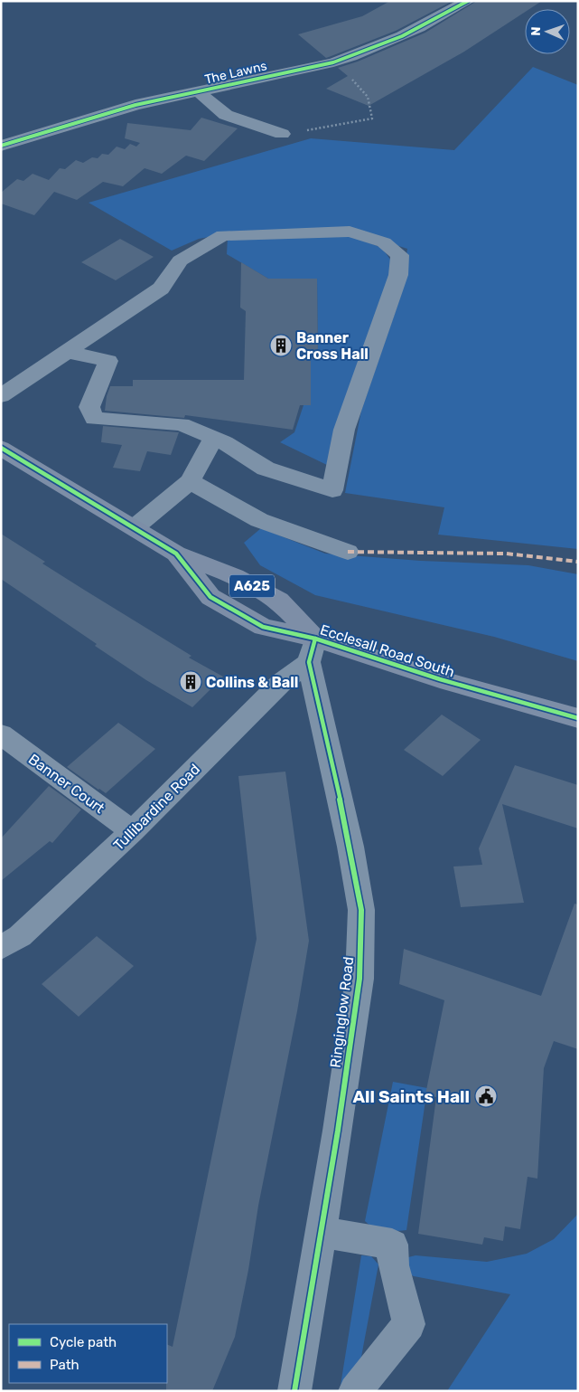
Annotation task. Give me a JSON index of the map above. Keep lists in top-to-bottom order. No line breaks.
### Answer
{"streets":{"main road":["A625","Ecclesall Road South"],"street":["The Lawns","Banner Court","Tullibardine Road","Ringinglow Road"]},"crossings":[["Ecclesall Road South","Tullibardine Road"],["Ecclesall Road South","Ringinglow Road"],["Banner Court","Tullibardine Road"],["Tullibardine Road","Ringinglow Road"]],"places":{"building":["Banner Cross Hall","Collins & Ball"],"public building":["All Saints Hall"]},"legend":["Cycle path","Path"],"north":"left"}
